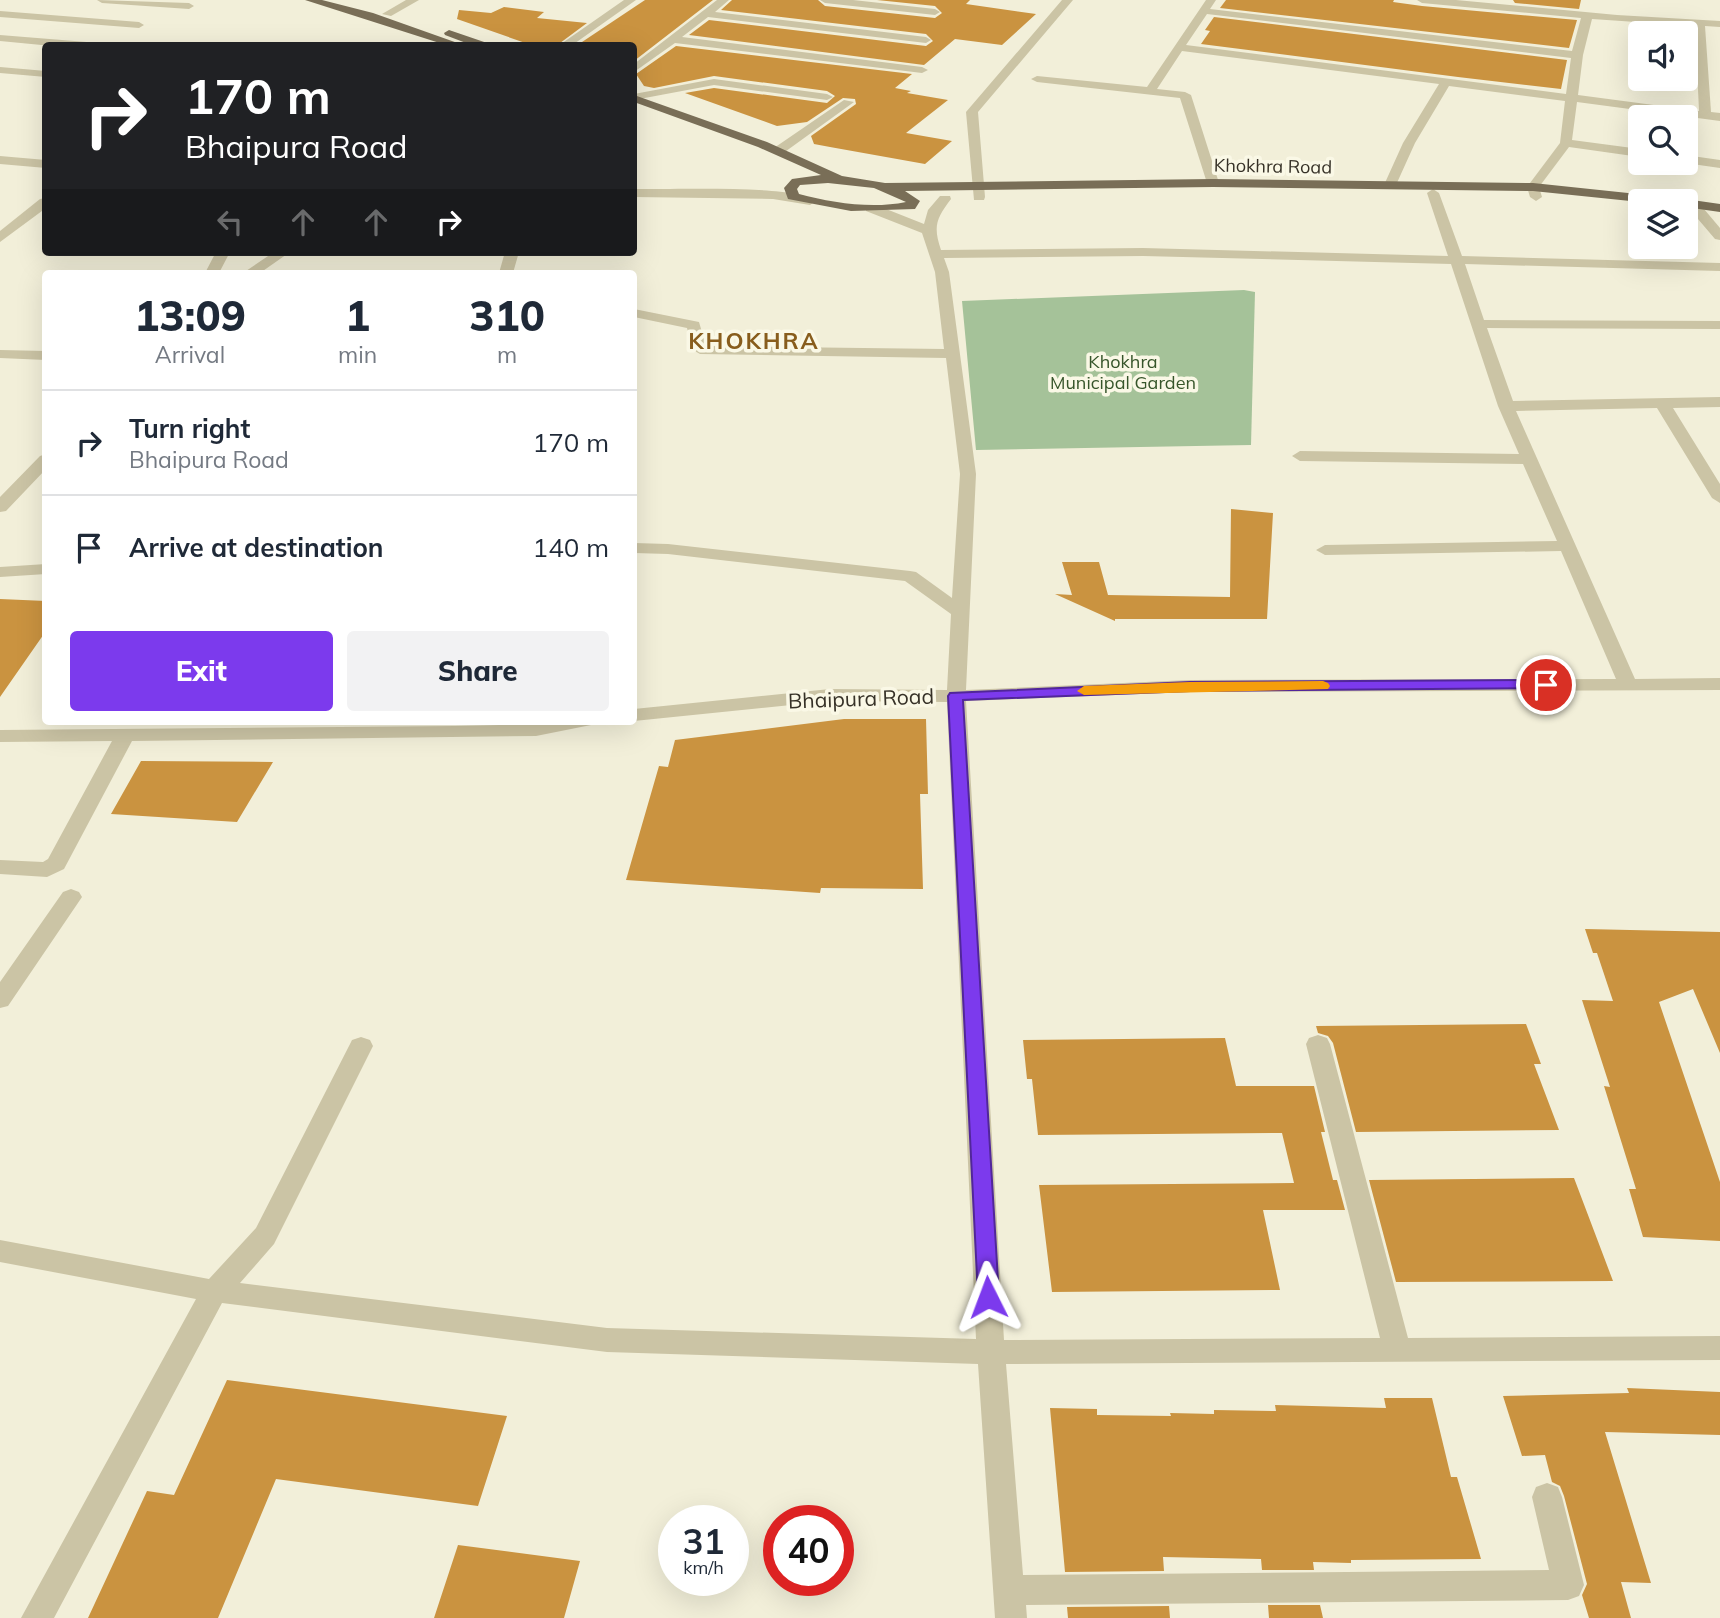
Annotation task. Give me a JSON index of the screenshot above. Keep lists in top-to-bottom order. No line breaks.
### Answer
{"streets":{"main road":["Khokhra Road"],"street":["Bhaipura Road"]},"districts":["KHOKHRA"],"parks":["Khokhra Municipal Garden"],"page":{"turn":["170 m","Bhaipura Road"],"eta":["13:09","Arrival","1","min","310","m"],"list":[{"name":"Turn right","note":"Bhaipura Road","value":"170 m"},{"name":"Arrive at destination","value":"140 m"}],"buttons":["Exit","Share"],"speed":"31 km/h","limit":"40"}}
